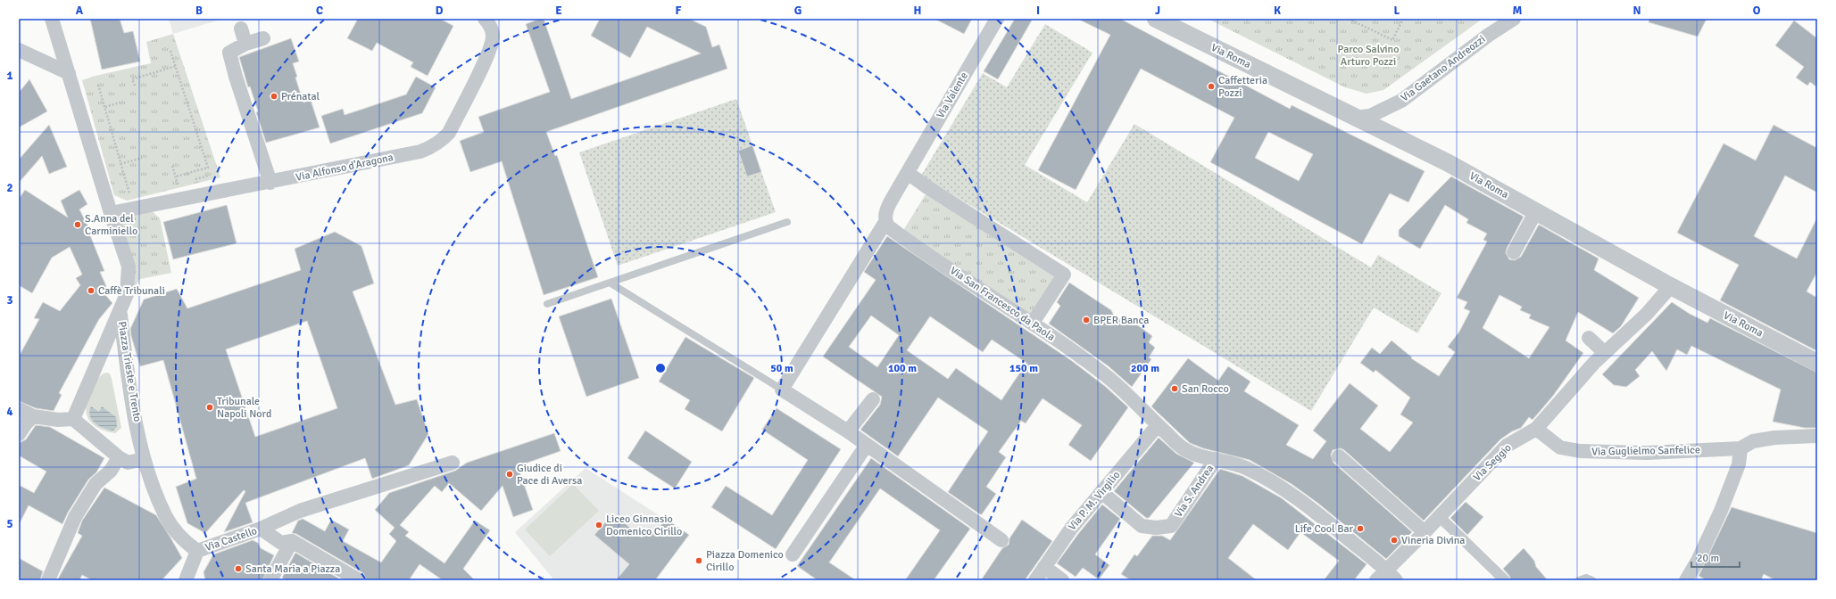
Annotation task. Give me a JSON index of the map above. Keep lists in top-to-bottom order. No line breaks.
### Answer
{"streets":{"street":["Via Roma","Via Gaetano Andreozzi","Via Valente","Via Alfonso d’Aragona","Via San Francesco da Paola","Piazza Trieste e Trento","Via Guglielmo Sanfelice","Via Seggio","Via S. Andrea","Via P. M. Virgilio","Via Castello"]},"crossings":[["Via Roma","Via Seggio"],["Via San Francesco da Paola","Via Seggio"],["Via San Francesco da Paola","Via S. Andrea"],["Via San Francesco da Paola","Via P. M. Virgilio"],["Piazza Trieste e Trento","Via Castello"],["Via Guglielmo Sanfelice","Via Seggio"],["Via S. Andrea","Via P. M. Virgilio"]],"parks":["Parco Salvino Arturo Pozzi"],"places":["Caffetteria Pozzi","Prénatal","S.Anna del Carminiello","Caffè Tribunali","BPER Banca","San Rocco","Tribunale Napoli Nord","Giudice di Pace di Aversa","Liceo Ginnasio Domenico Cirillo","Life Cool Bar","Vineria Divina","Piazza Domenico Cirillo","Santa Maria a Piazza"],"scale_bar":"20 m","grid":{"columns":["A","B","C","D","E","F","G","H","I","J","K","L","M","N","O"],"rows":["1","2","3","4","5"]},"rings":["50 m","100 m","150 m","200 m"]}
